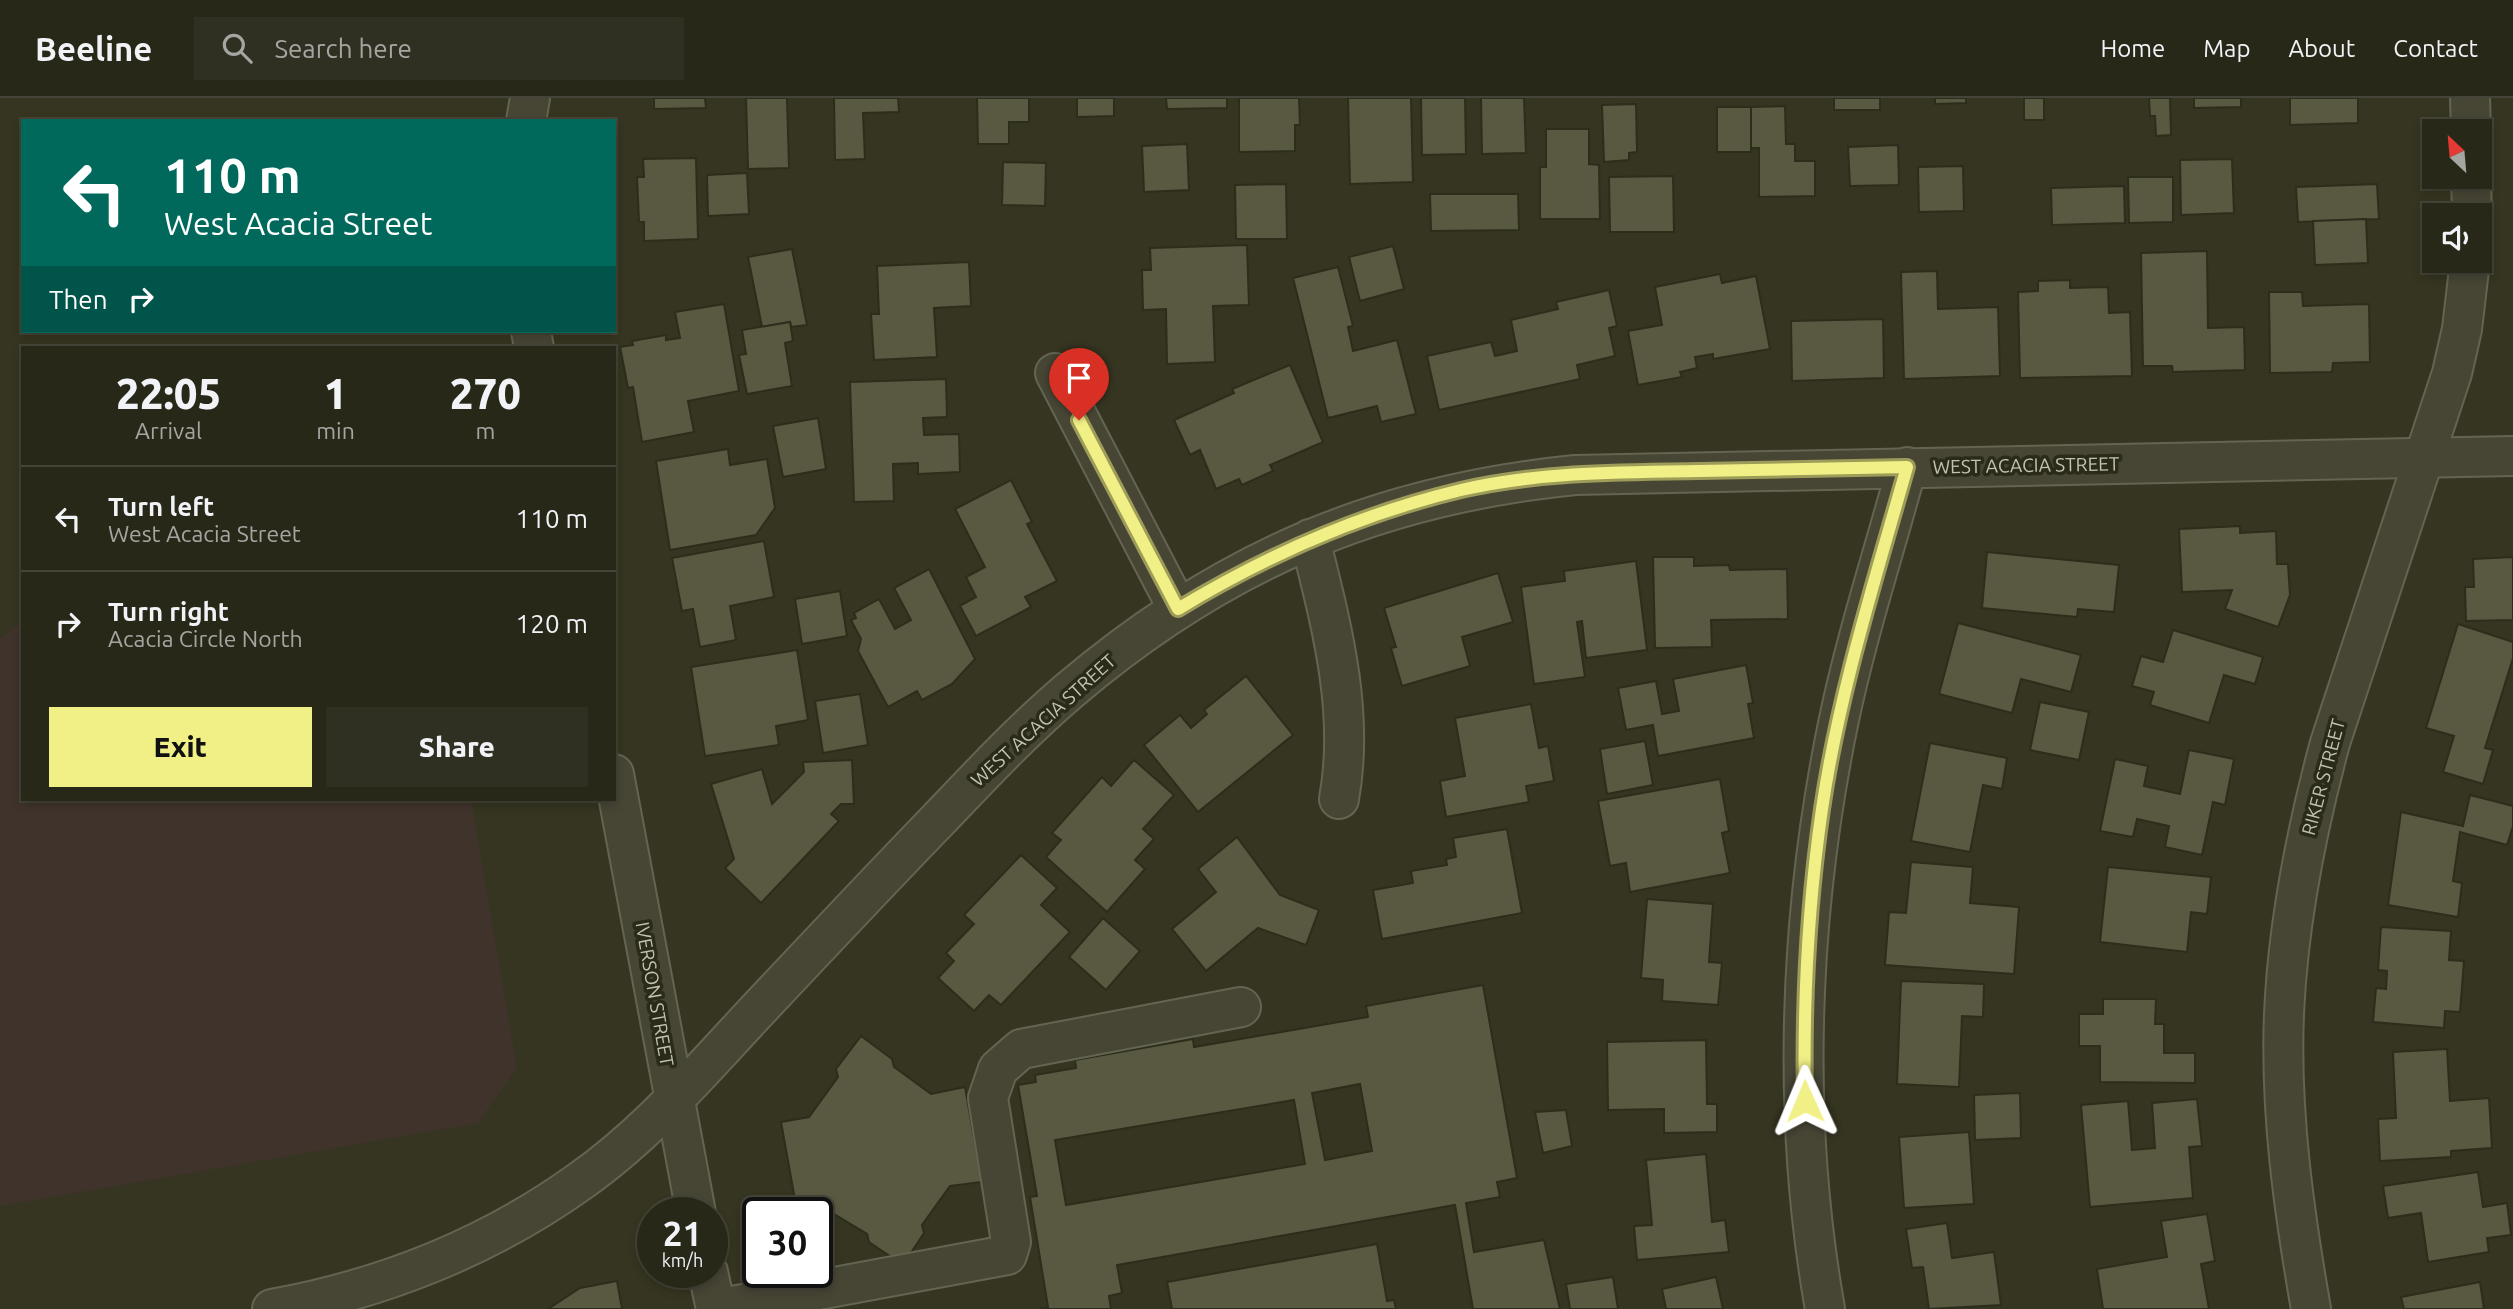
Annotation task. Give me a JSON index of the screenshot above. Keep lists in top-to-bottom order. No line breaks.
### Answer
{"streets":{"street":["WEST ACACIA STREET","RIKER STREET","IVERSON STREET"]},"crossings":[["WEST ACACIA STREET","RIKER STREET"],["WEST ACACIA STREET","IVERSON STREET"]],"north":"top left","page":{"header":"Beeline","search":"Search here","nav":["Home","Map","About","Contact"],"turn":["110 m","West Acacia Street"],"then":"Then","eta":["22:05","Arrival","1","min","270","m"],"list":[{"name":"Turn left","note":"West Acacia Street","value":"110 m"},{"name":"Turn right","note":"Acacia Circle North","value":"120 m"}],"buttons":["Exit","Share"],"speed":"21 km/h","limit":"30"}}
